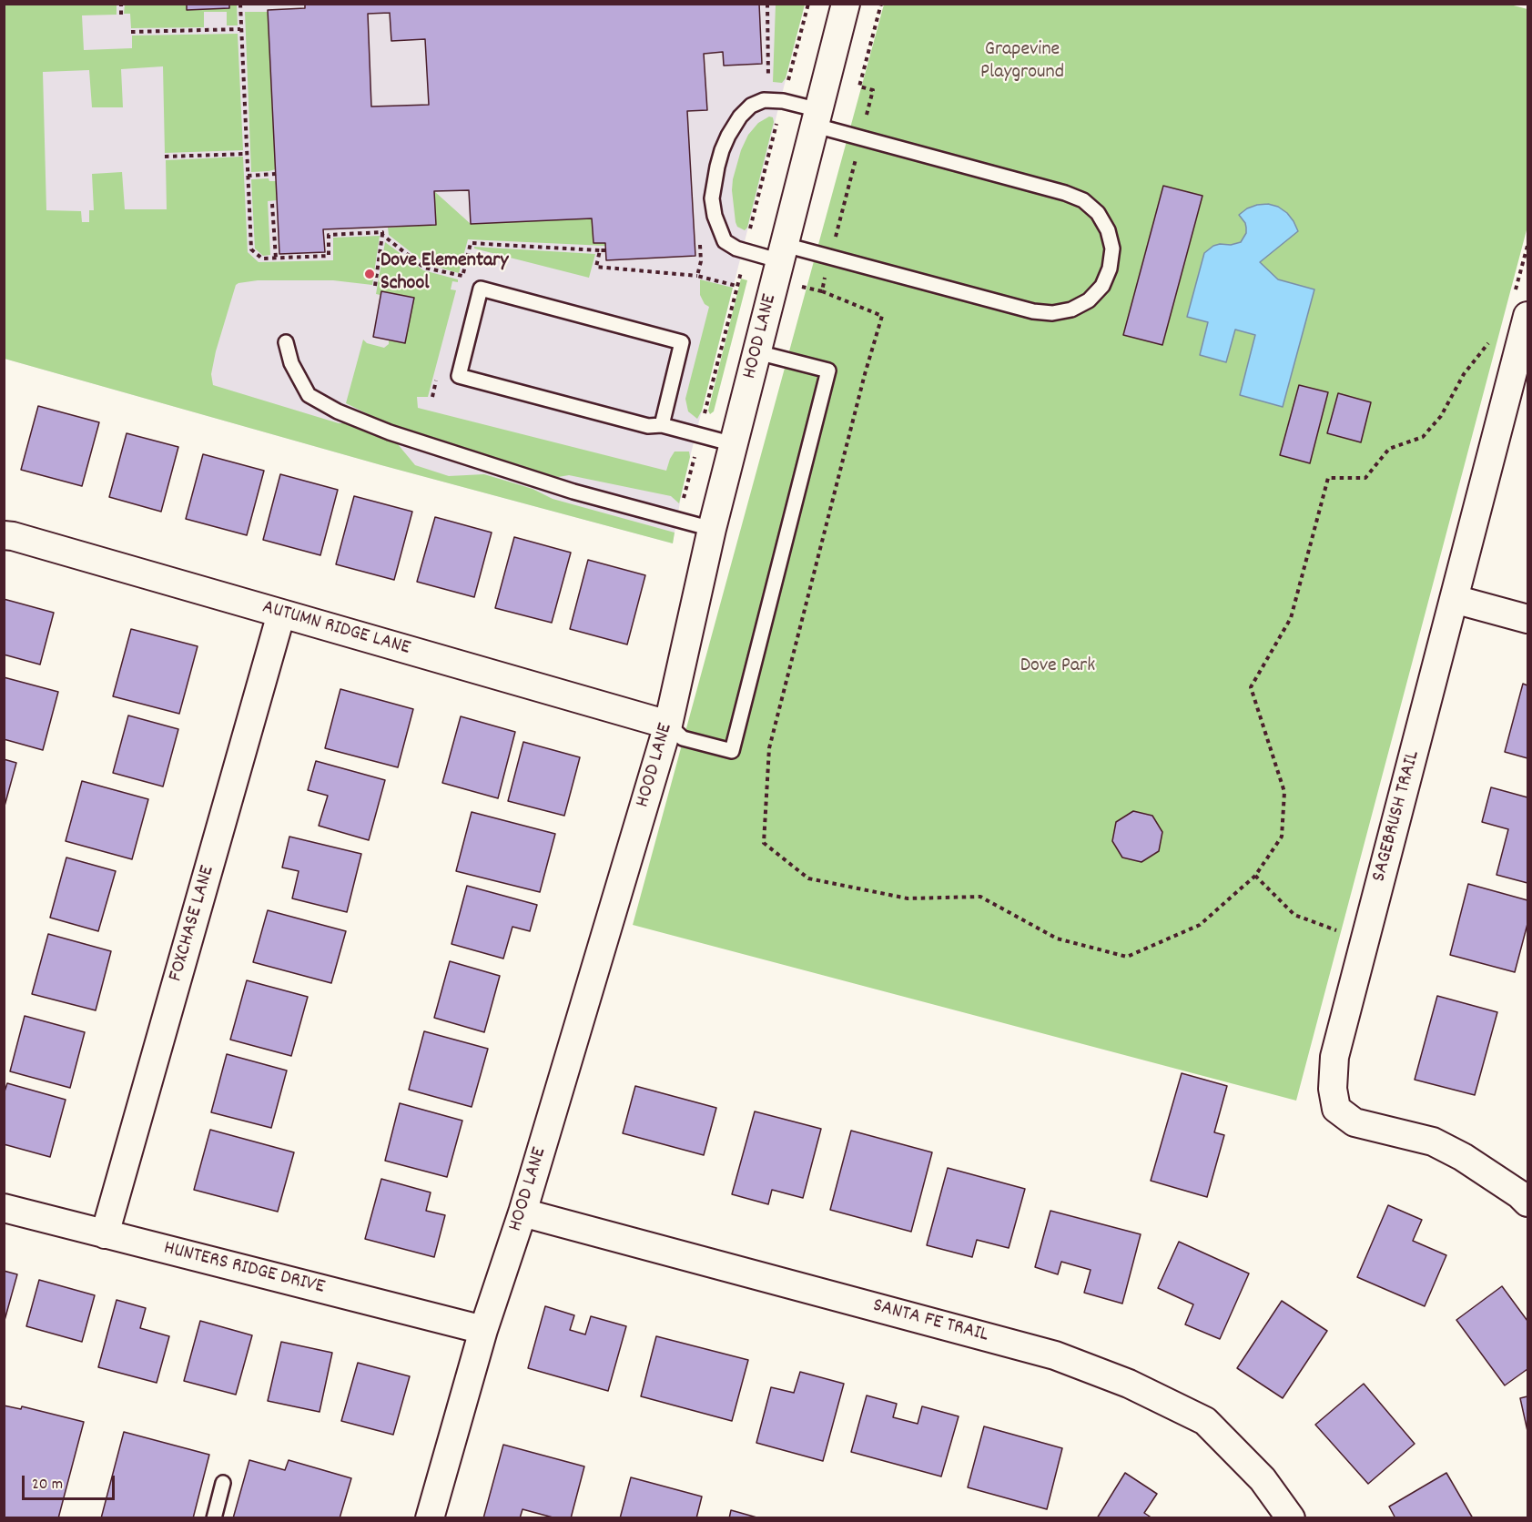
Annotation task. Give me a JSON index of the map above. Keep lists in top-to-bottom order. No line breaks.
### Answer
{"streets":{"street":["HOOD LANE","AUTUMN RIDGE LANE","SAGEBRUSH TRAIL","FOXCHASE LANE","HUNTERS RIDGE DRIVE","SANTA FE TRAIL"]},"crossings":[["HOOD LANE","AUTUMN RIDGE LANE"],["HOOD LANE","HUNTERS RIDGE DRIVE"],["HOOD LANE","SANTA FE TRAIL"],["AUTUMN RIDGE LANE","FOXCHASE LANE"],["FOXCHASE LANE","HUNTERS RIDGE DRIVE"]],"parks":["Grapevine Playground","Dove Park"],"places":["Dove Elementary School"],"scale_bar":"20 m"}
